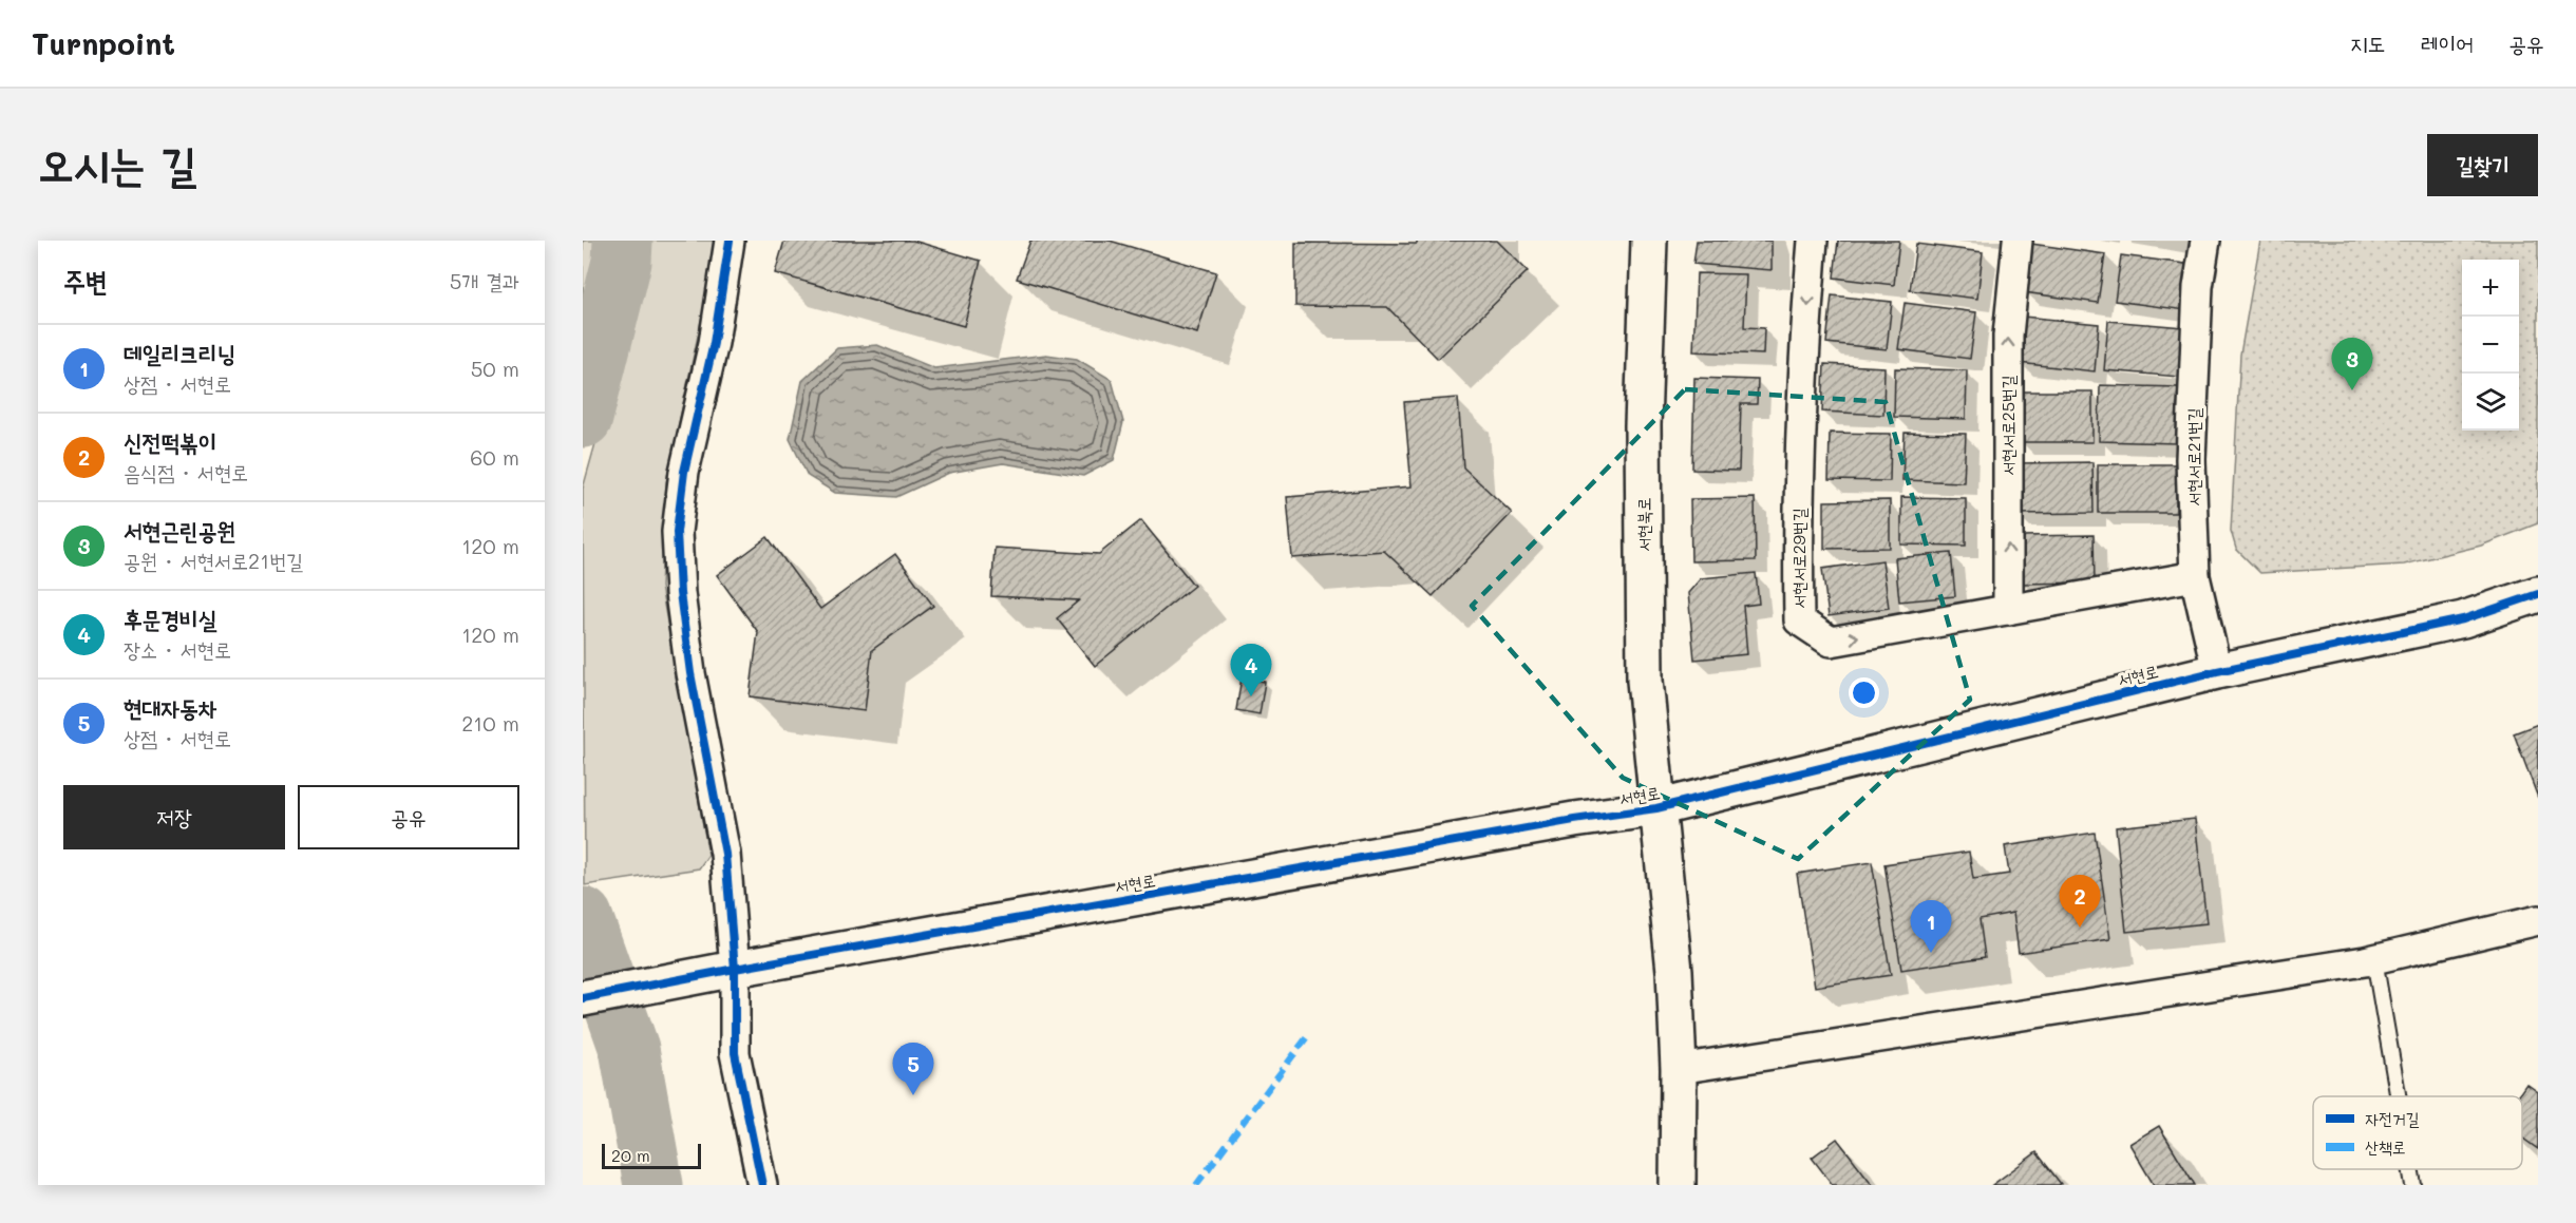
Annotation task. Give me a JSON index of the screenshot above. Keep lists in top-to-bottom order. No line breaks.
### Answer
{"streets":{"street":["서현서로25번길","서현서로21번길","서현북로","서현서로29번길","서현로"]},"crossings":[["서현서로25번길","서현서로29번길"],["서현서로21번길","서현서로29번길"],["서현서로21번길","서현로"],["서현북로","서현로"]],"one_way":["서현서로25번길"],"legend":["자전거길","산책로"],"scale_bar":"20 m","page":{"header":"Turnpoint","nav":["지도","레이어","공유"],"title":"오시는 길","buttons":["길찾기",["저장","공유"]],"heading":["주변","5개 결과"],"map_buttons":["+","−"],"list":[{"mark":"1","name":"데일리크리닝","note":"상점 · 서현로","value":"50 m"},{"mark":"2","name":"신전떡볶이","note":"음식점 · 서현로","value":"60 m"},{"mark":"3","name":"서현근린공원","note":"공원 · 서현서로21번길","value":"120 m"},{"mark":"4","name":"후문경비실","note":"장소 · 서현로","value":"120 m"},{"mark":"5","name":"현대자동차","note":"상점 · 서현로","value":"210 m"}],"pins":["3","4","2","1","5"],"scale":"20 m"}}
